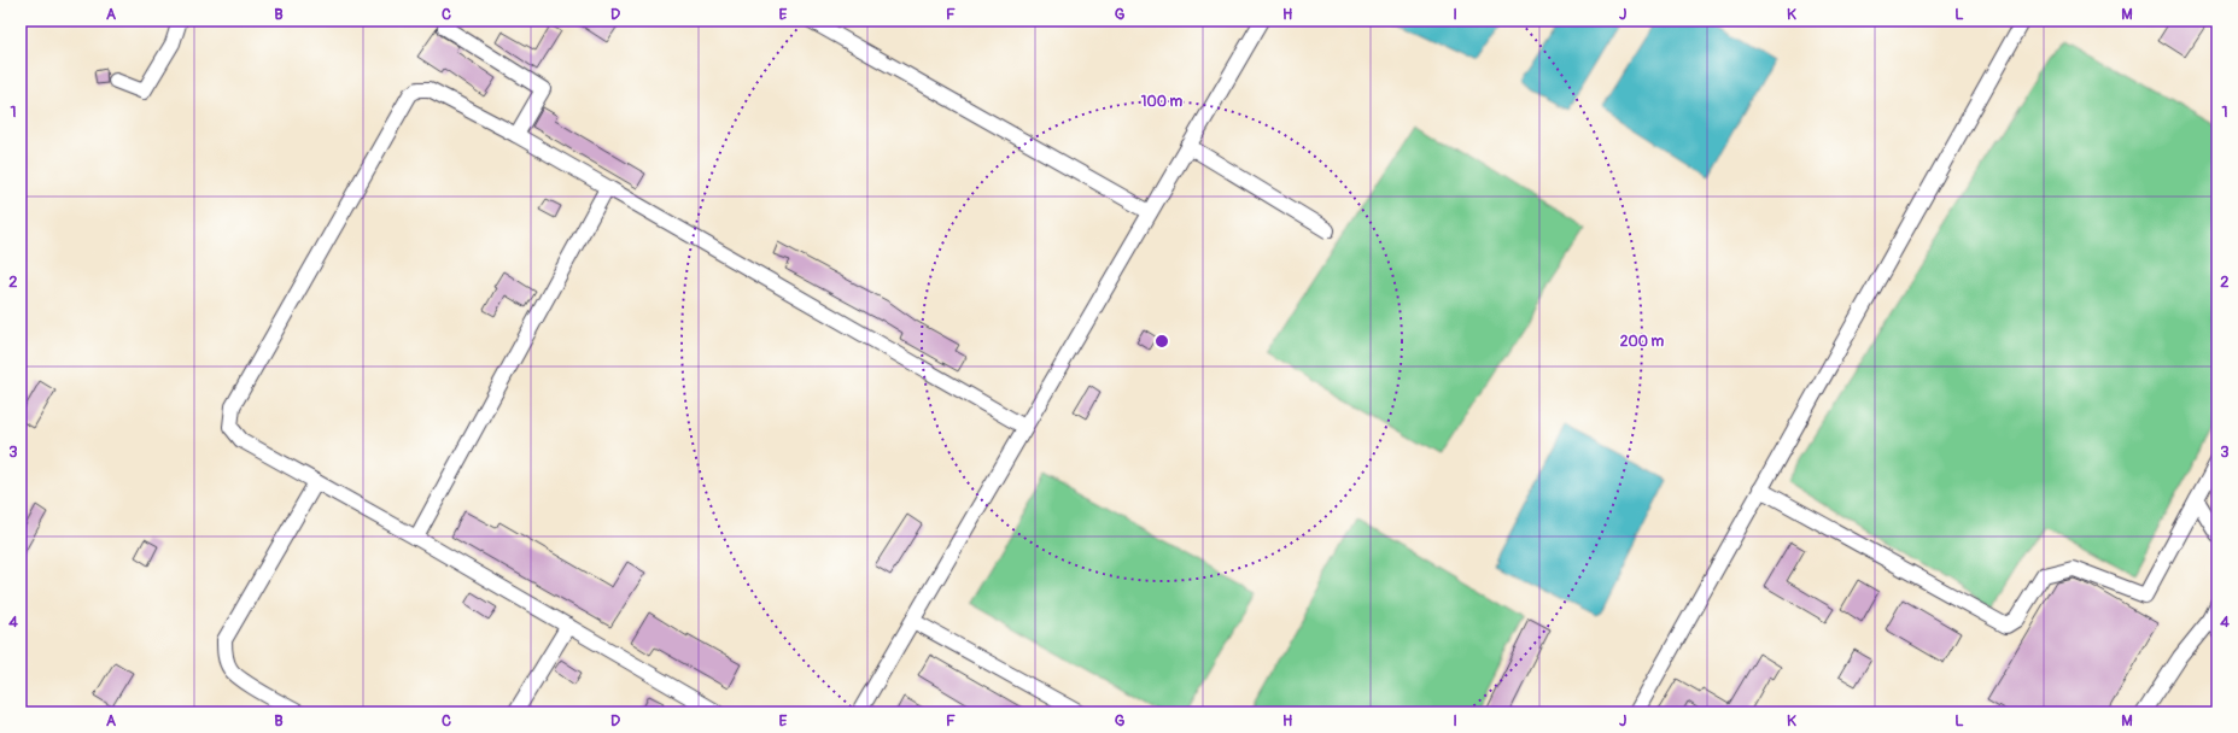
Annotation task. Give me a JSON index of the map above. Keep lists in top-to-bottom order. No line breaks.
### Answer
{"grid":{"columns":["A","B","C","D","E","F","G","H","I","J","K","L","M"],"rows":["1","2","3","4"]},"rings":["100 m","200 m"]}
